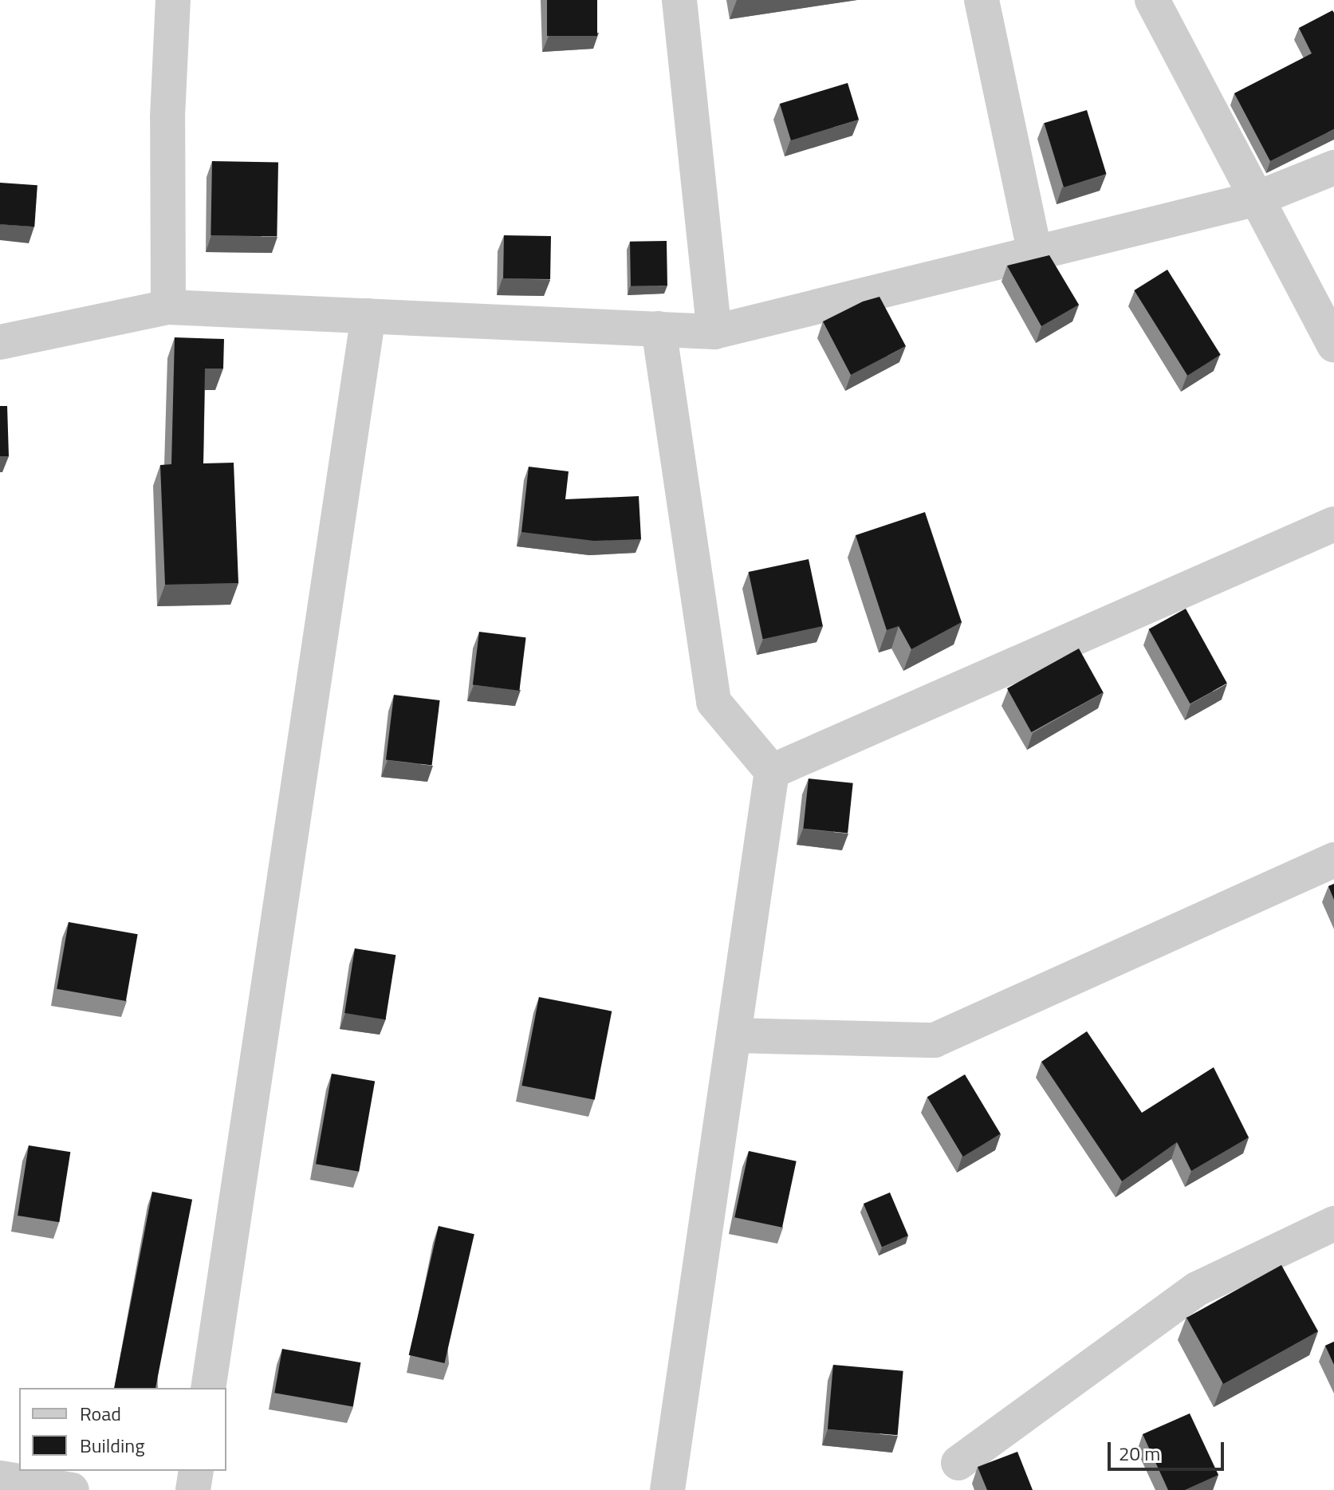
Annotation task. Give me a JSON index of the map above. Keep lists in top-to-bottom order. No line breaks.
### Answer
{"legend":["Road","Building"],"scale_bar":"20 m"}
